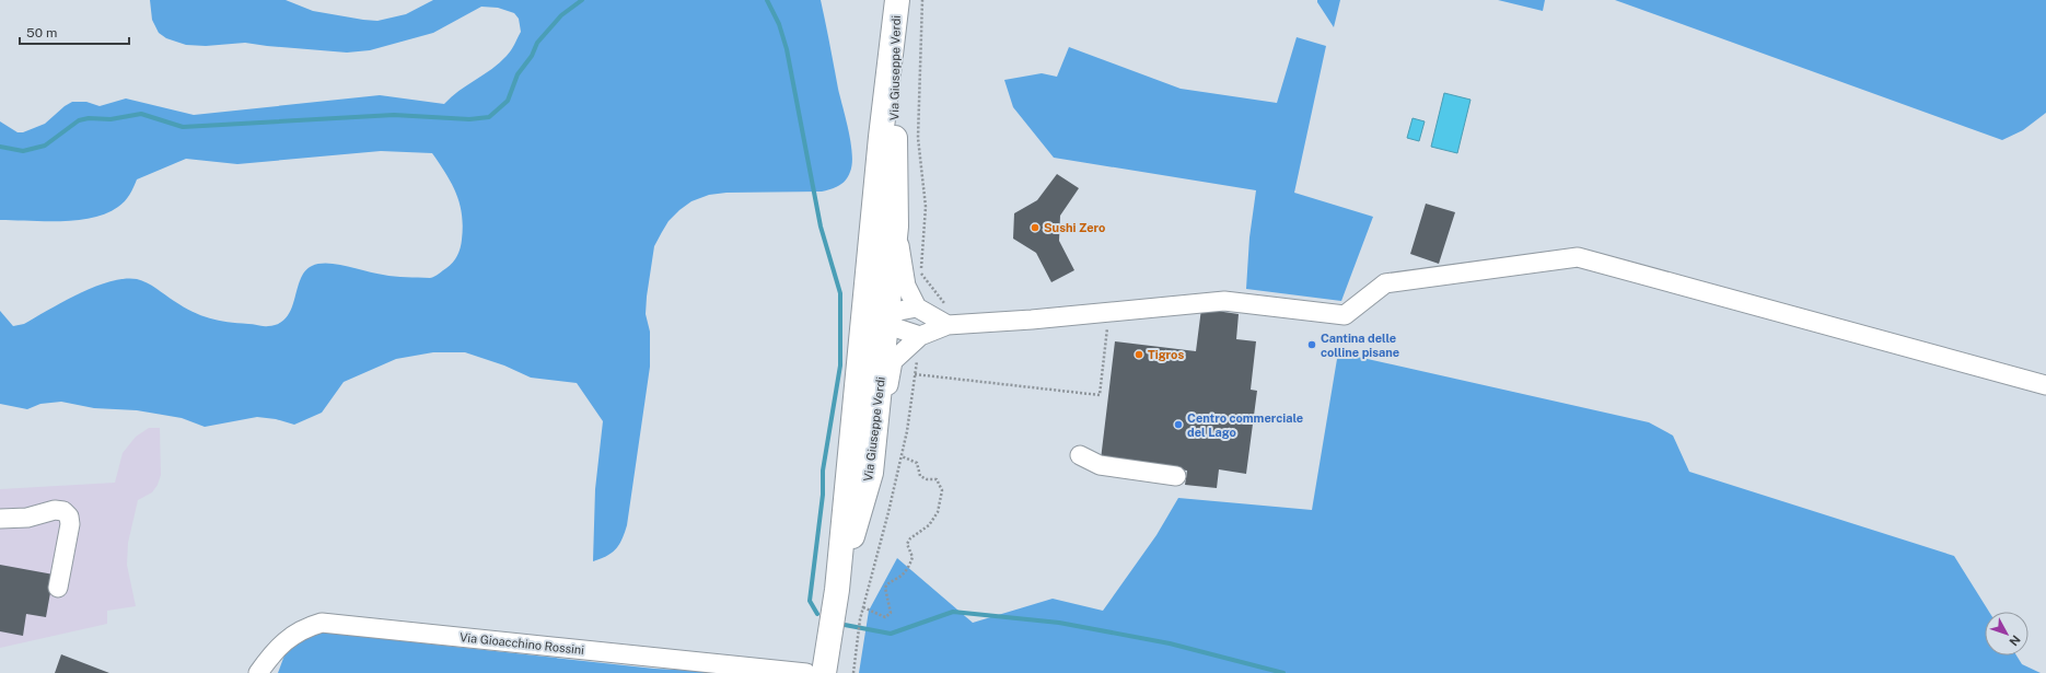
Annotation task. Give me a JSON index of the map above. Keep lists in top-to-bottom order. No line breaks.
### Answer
{"streets":{"main road":["Via Giuseppe Verdi"],"street":["Via Gioacchino Rossini"]},"places":["Sushi Zero","Cantina delle colline pisane","Tigros","Centro commerciale del Lago"],"scale_bar":"50 m","north":"bottom right"}
